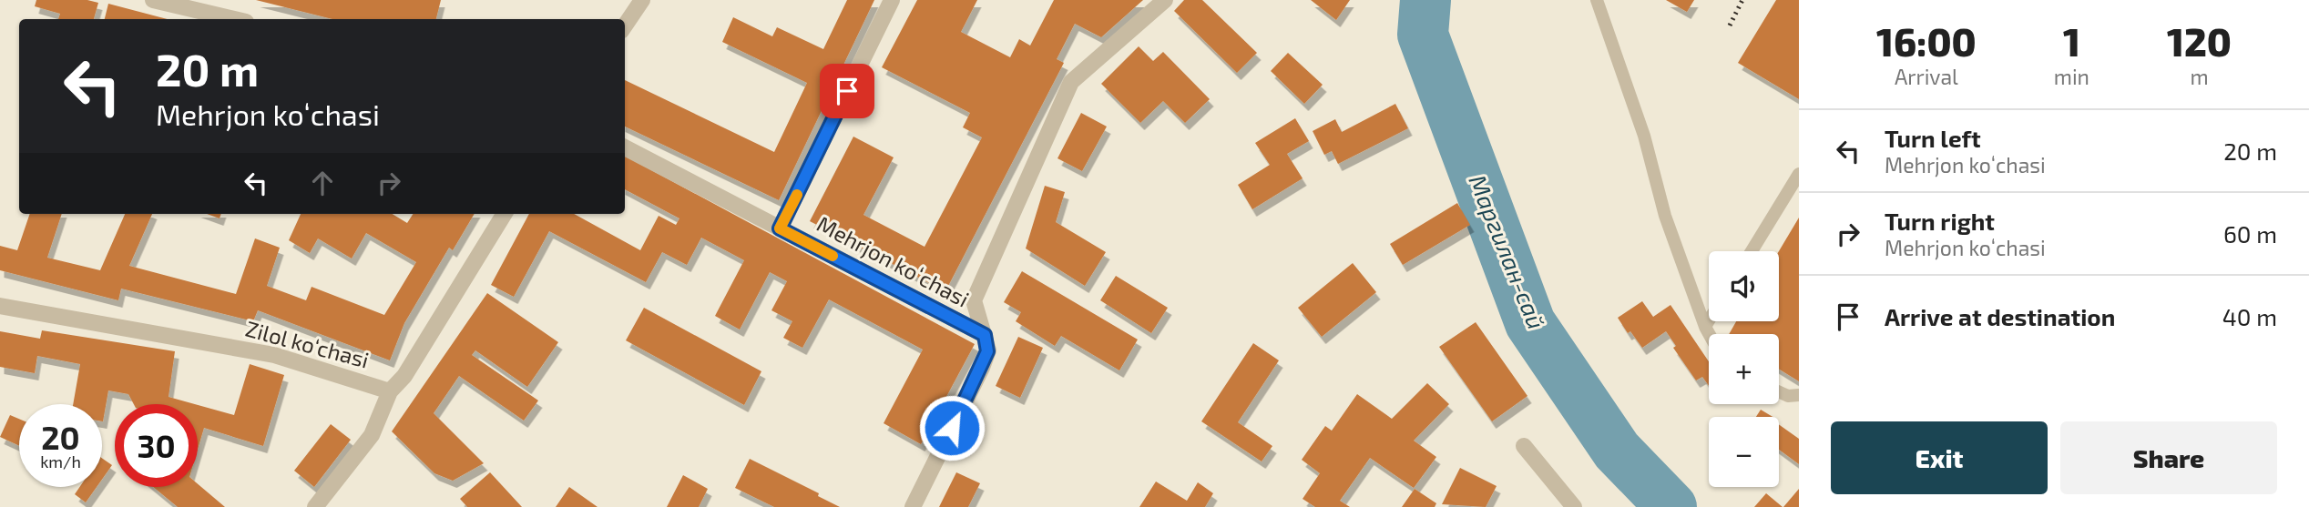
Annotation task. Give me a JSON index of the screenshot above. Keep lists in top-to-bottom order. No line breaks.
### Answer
{"streets":{"street":["Mehrjon koʻchasi","Zilol ko‘chasi"]},"water":["Маргилан-сай"],"page":{"eta":["16:00","Arrival","1","min","120","m"],"turn":["20 m","Mehrjon koʻchasi"],"list":[{"name":"Turn left","note":"Mehrjon koʻchasi","value":"20 m"},{"name":"Turn right","note":"Mehrjon koʻchasi","value":"60 m"},{"name":"Arrive at destination","value":"40 m"}],"map_buttons":["+","−"],"speed":"20 km/h","limit":"30","buttons":["Exit","Share"]}}
